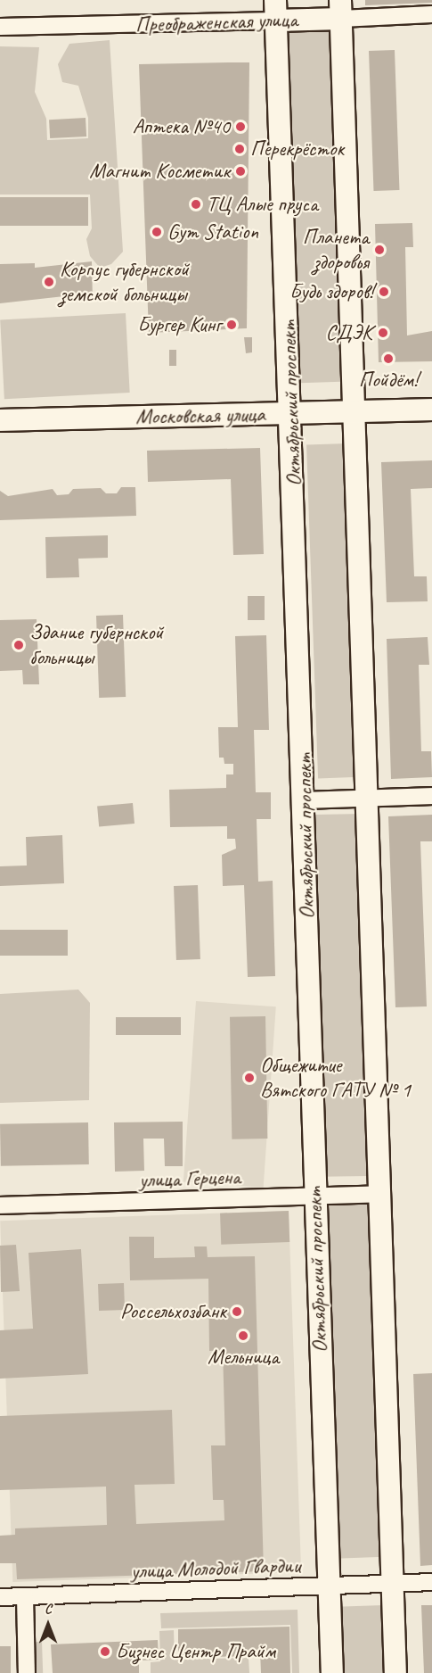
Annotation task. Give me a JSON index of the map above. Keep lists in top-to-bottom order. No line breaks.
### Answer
{"streets":{"main road":["Преображенская улица","Октябрьский проспект","Московская улица"],"street":["улица Герцена","улица Молодой Гвардии"]},"crossings":[["Преображенская улица","Октябрьский проспект"],["Октябрьский проспект","Московская улица"],["Октябрьский проспект","улица Герцена"],["Октябрьский проспект","улица Молодой Гвардии"]],"places":["Аптека №40","Перекрёсток","Магнит Косметик","ТЦ Алые пруса","Gym Station","Планета здоровья","Корпус губернской земской больницы","Будь здоров!","Бургер Кинг","СДЭК","Пойдём!","Здание губернской больницы","Общежитие Вятского ГАТУ № 1","Россельхозбанк","Мельница","Бизнес Центр Прайм"],"north":"top"}
